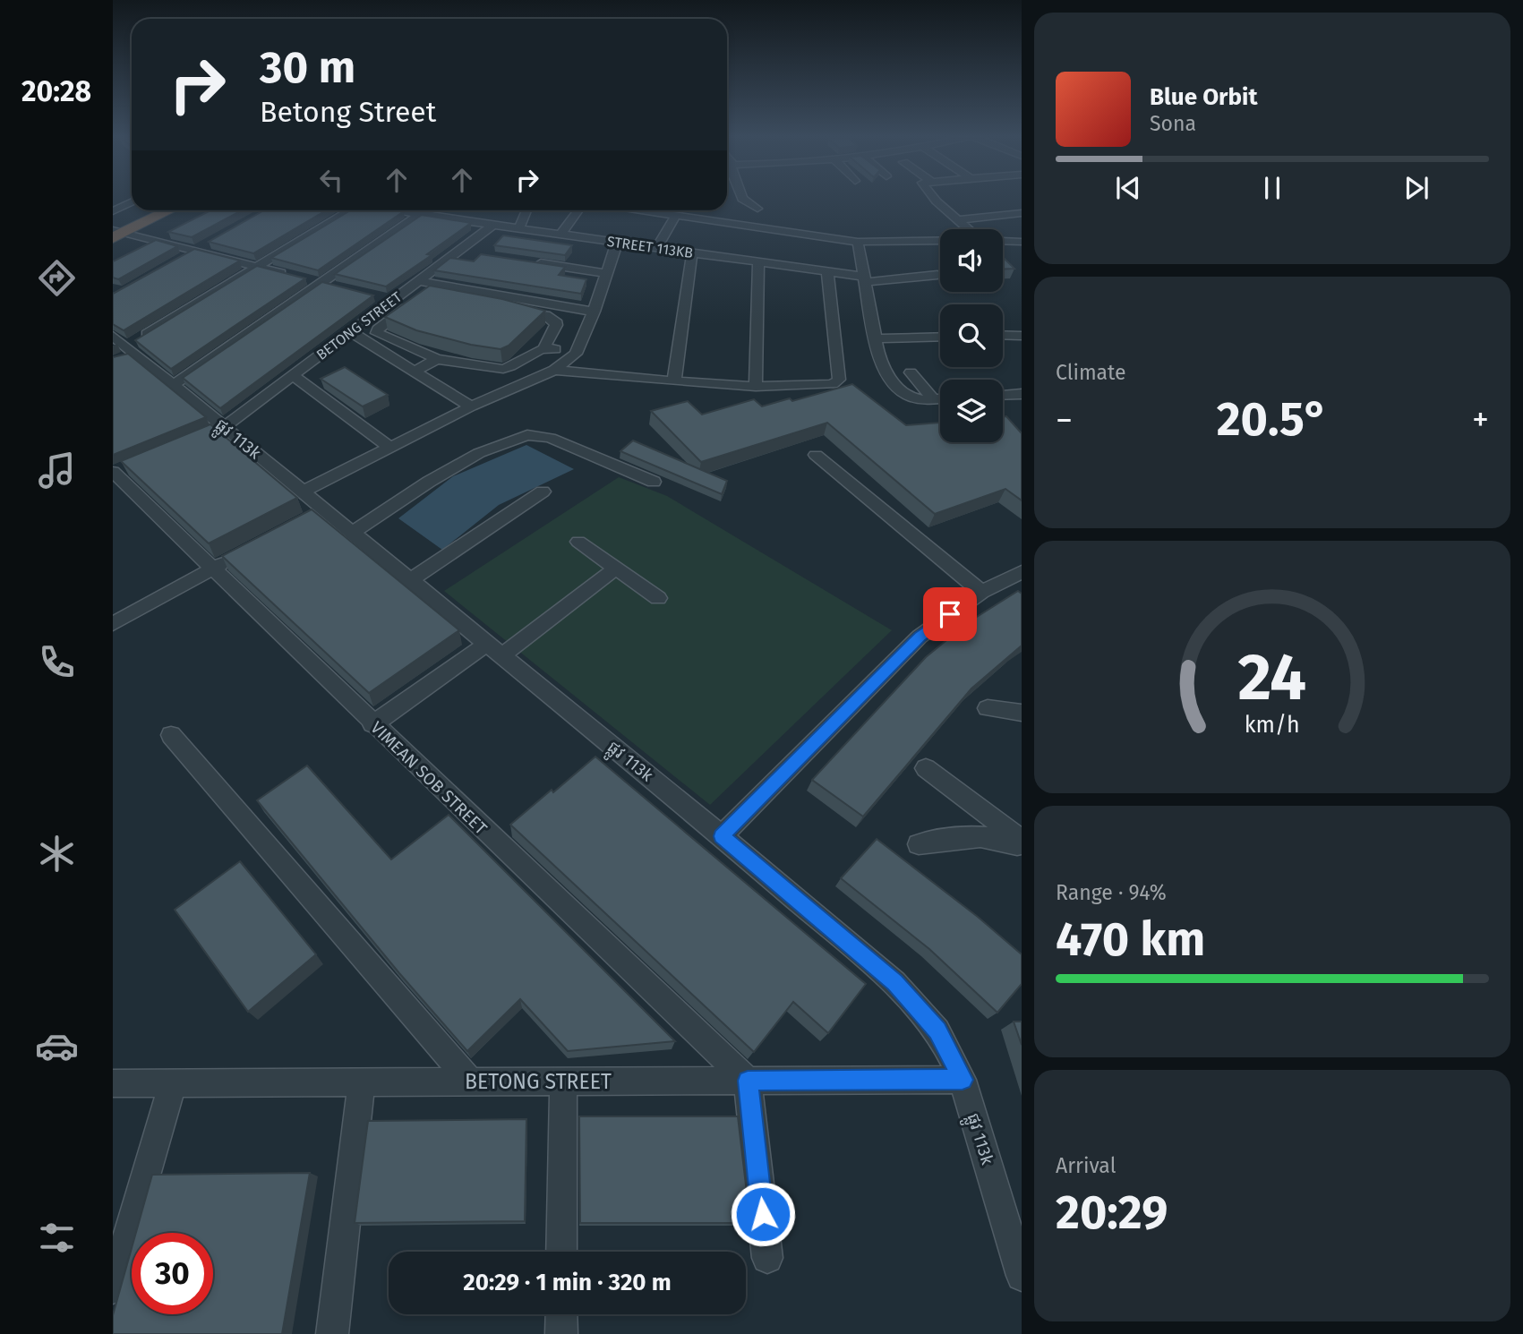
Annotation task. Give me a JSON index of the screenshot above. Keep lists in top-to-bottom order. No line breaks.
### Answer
{"streets":{"street":["STREET 113KB","BETONG STREET","ផ្លូវ 113k","VIMEAN SOB STREET"]},"crossings":[["STREET 113KB","BETONG STREET"],["BETONG STREET","ផ្លូវ 113k"],["BETONG STREET","VIMEAN SOB STREET"]],"page":{"tabs":"20:28","turn":["30 m","Betong Street"],"song":["Blue Orbit","Sona"],"tile":["Climate",["Range · 94%","470 km"],["Arrival","20:29"]],"heat":["−","20.5°","+"],"limit":"30","trip":"20:29 · 1 min · 320 m","gauge":["24","km/h"]}}
